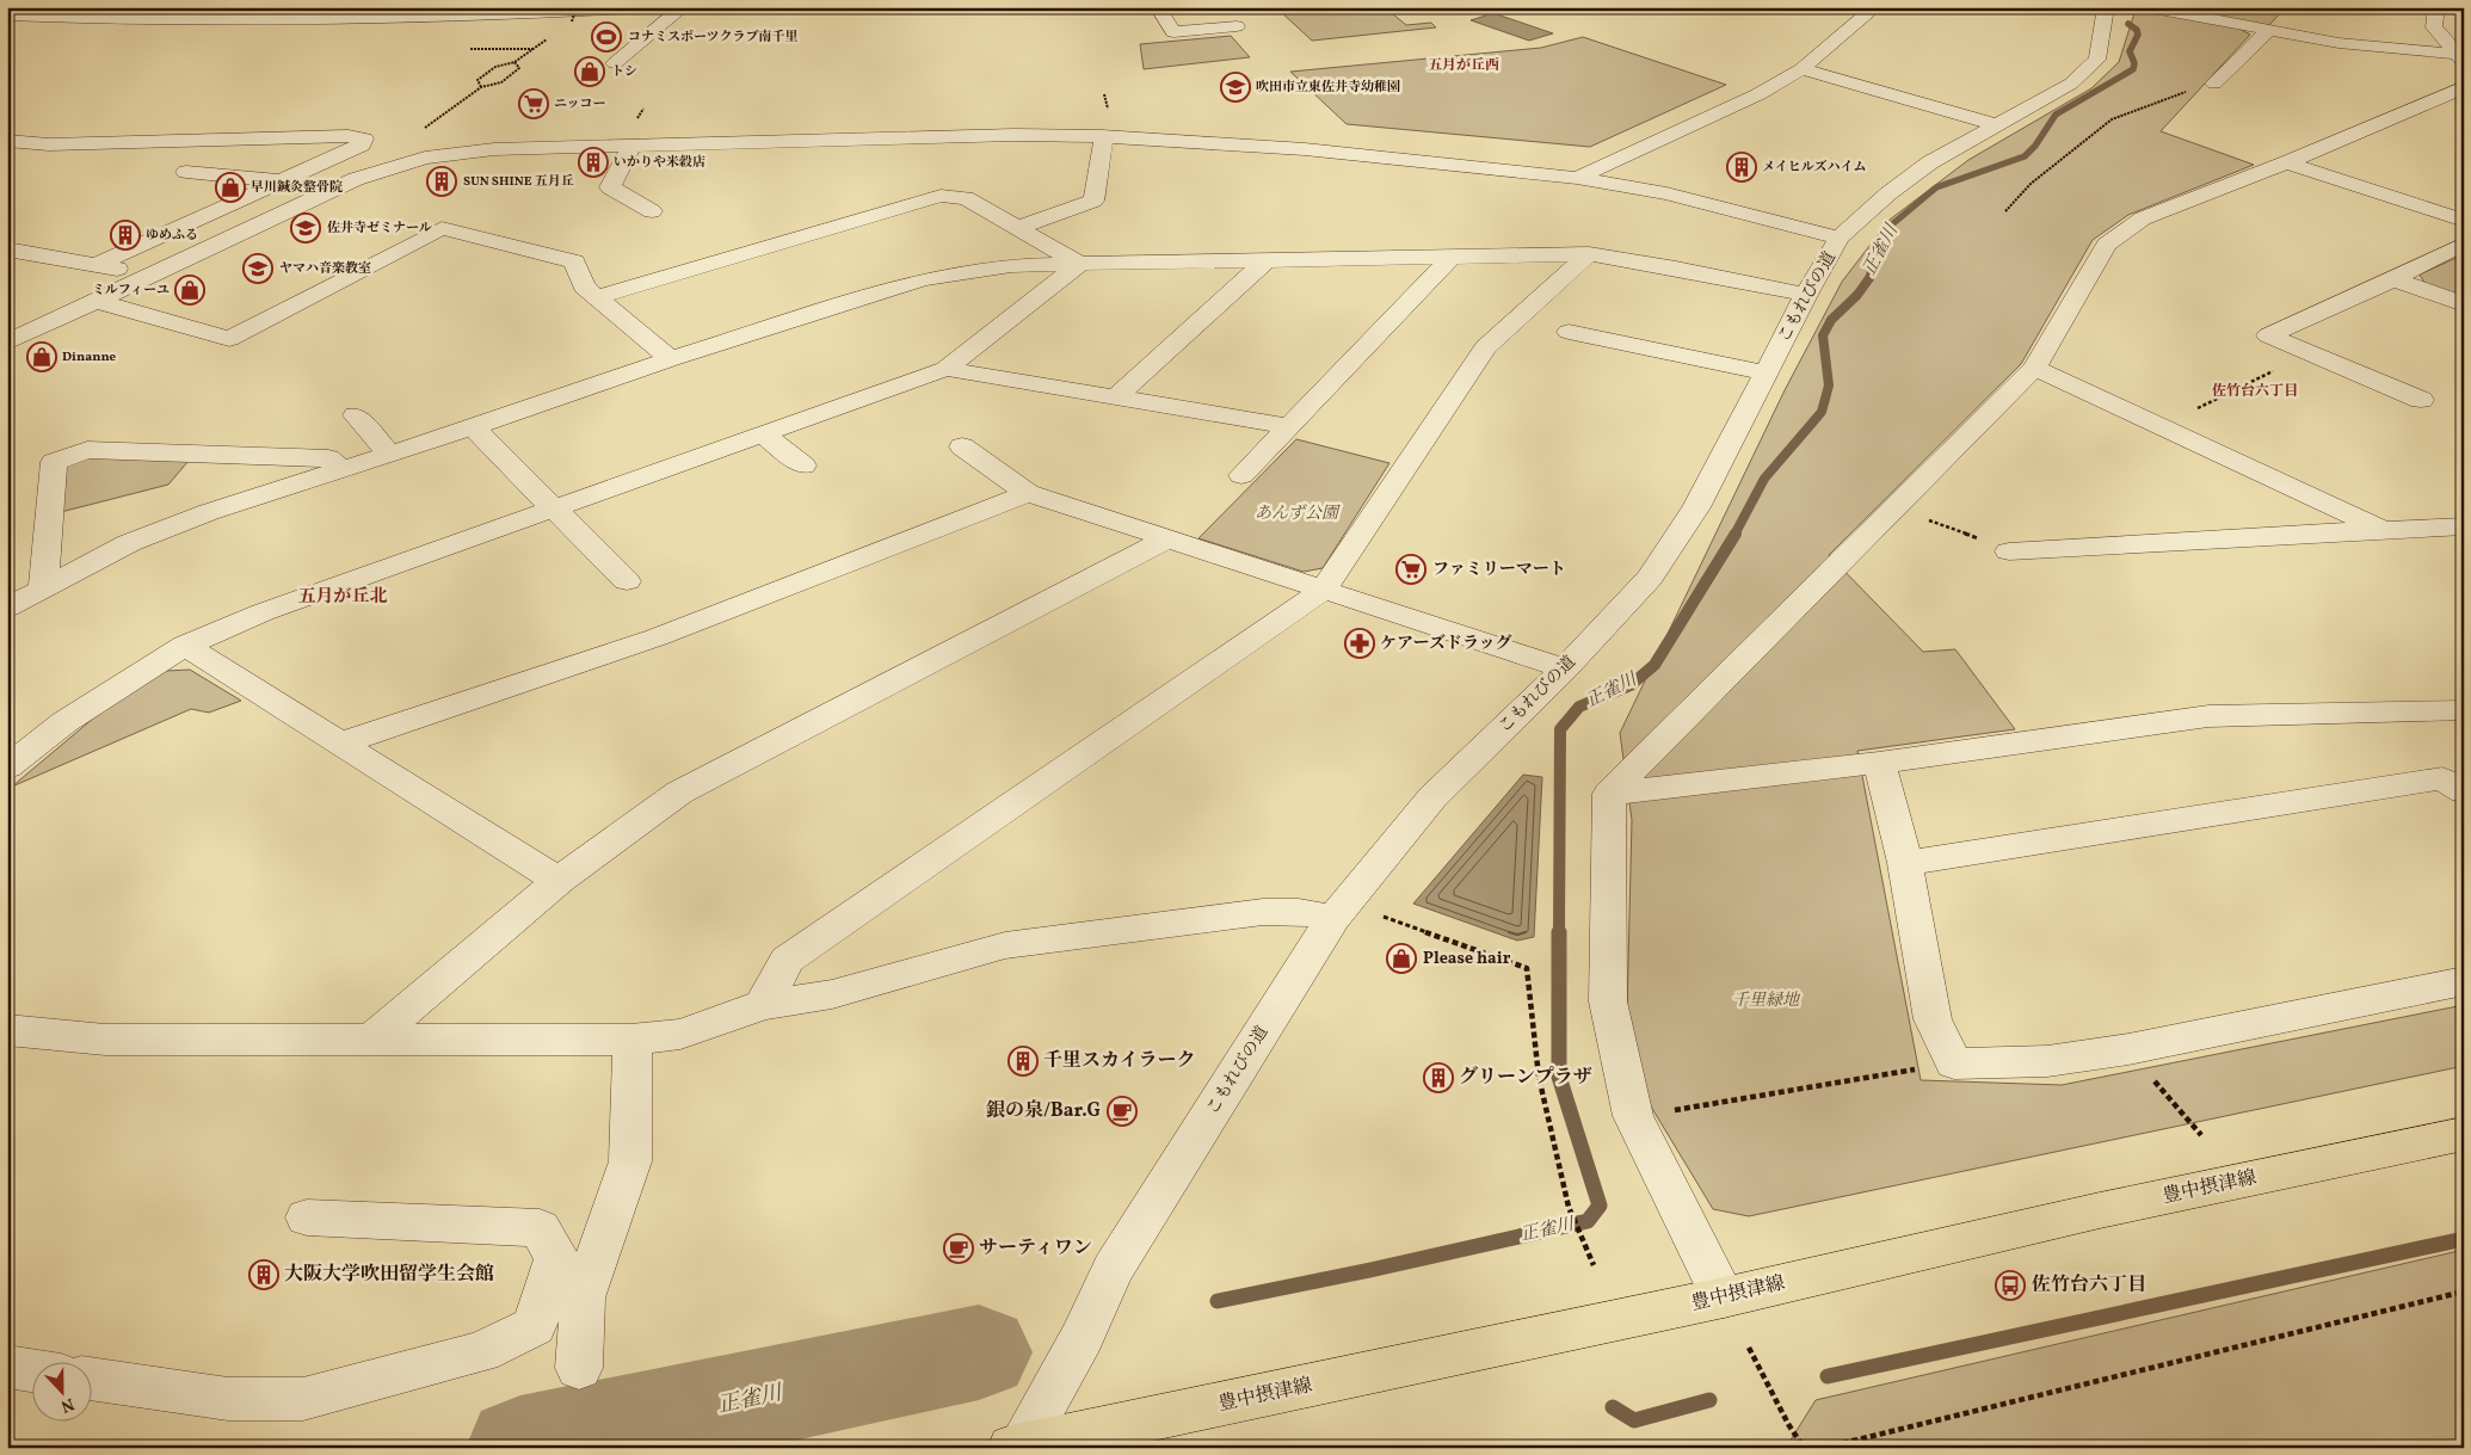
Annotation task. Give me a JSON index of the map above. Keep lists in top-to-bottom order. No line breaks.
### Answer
{"streets":{"main road":["豊中摂津線"],"street":["こもれびの道"]},"crossings":[["こもれびの道","豊中摂津線"]],"districts":["五月が丘西","佐竹台六丁目","五月が丘北"],"water":["正雀川"],"parks":["あんず公園","千里緑地"],"places":{"sports":["コナミスポーツクラブ南千里"],"shop":["トシ","早川鍼灸整骨院","ミルフィーユ","Dinanne","Please hair"],"school or university":["吹田市立東佐井寺幼稚園","佐井寺ゼミナール","ヤマハ音楽教室"],"supermarket":["ニッコー","ファミリーマート"],"building":["いかりや米穀店","メイヒルズハイム","SUN SHINE 五月丘","ゆめふる","千里スカイラーク","グリーンプラザ","大阪大学吹田留学生会館"],"pharmacy":["ケアーズドラッグ"],"cafe":["銀の泉/Bar.G","サーティワン"],"bus stop":["佐竹台六丁目"]},"north":"bottom"}
